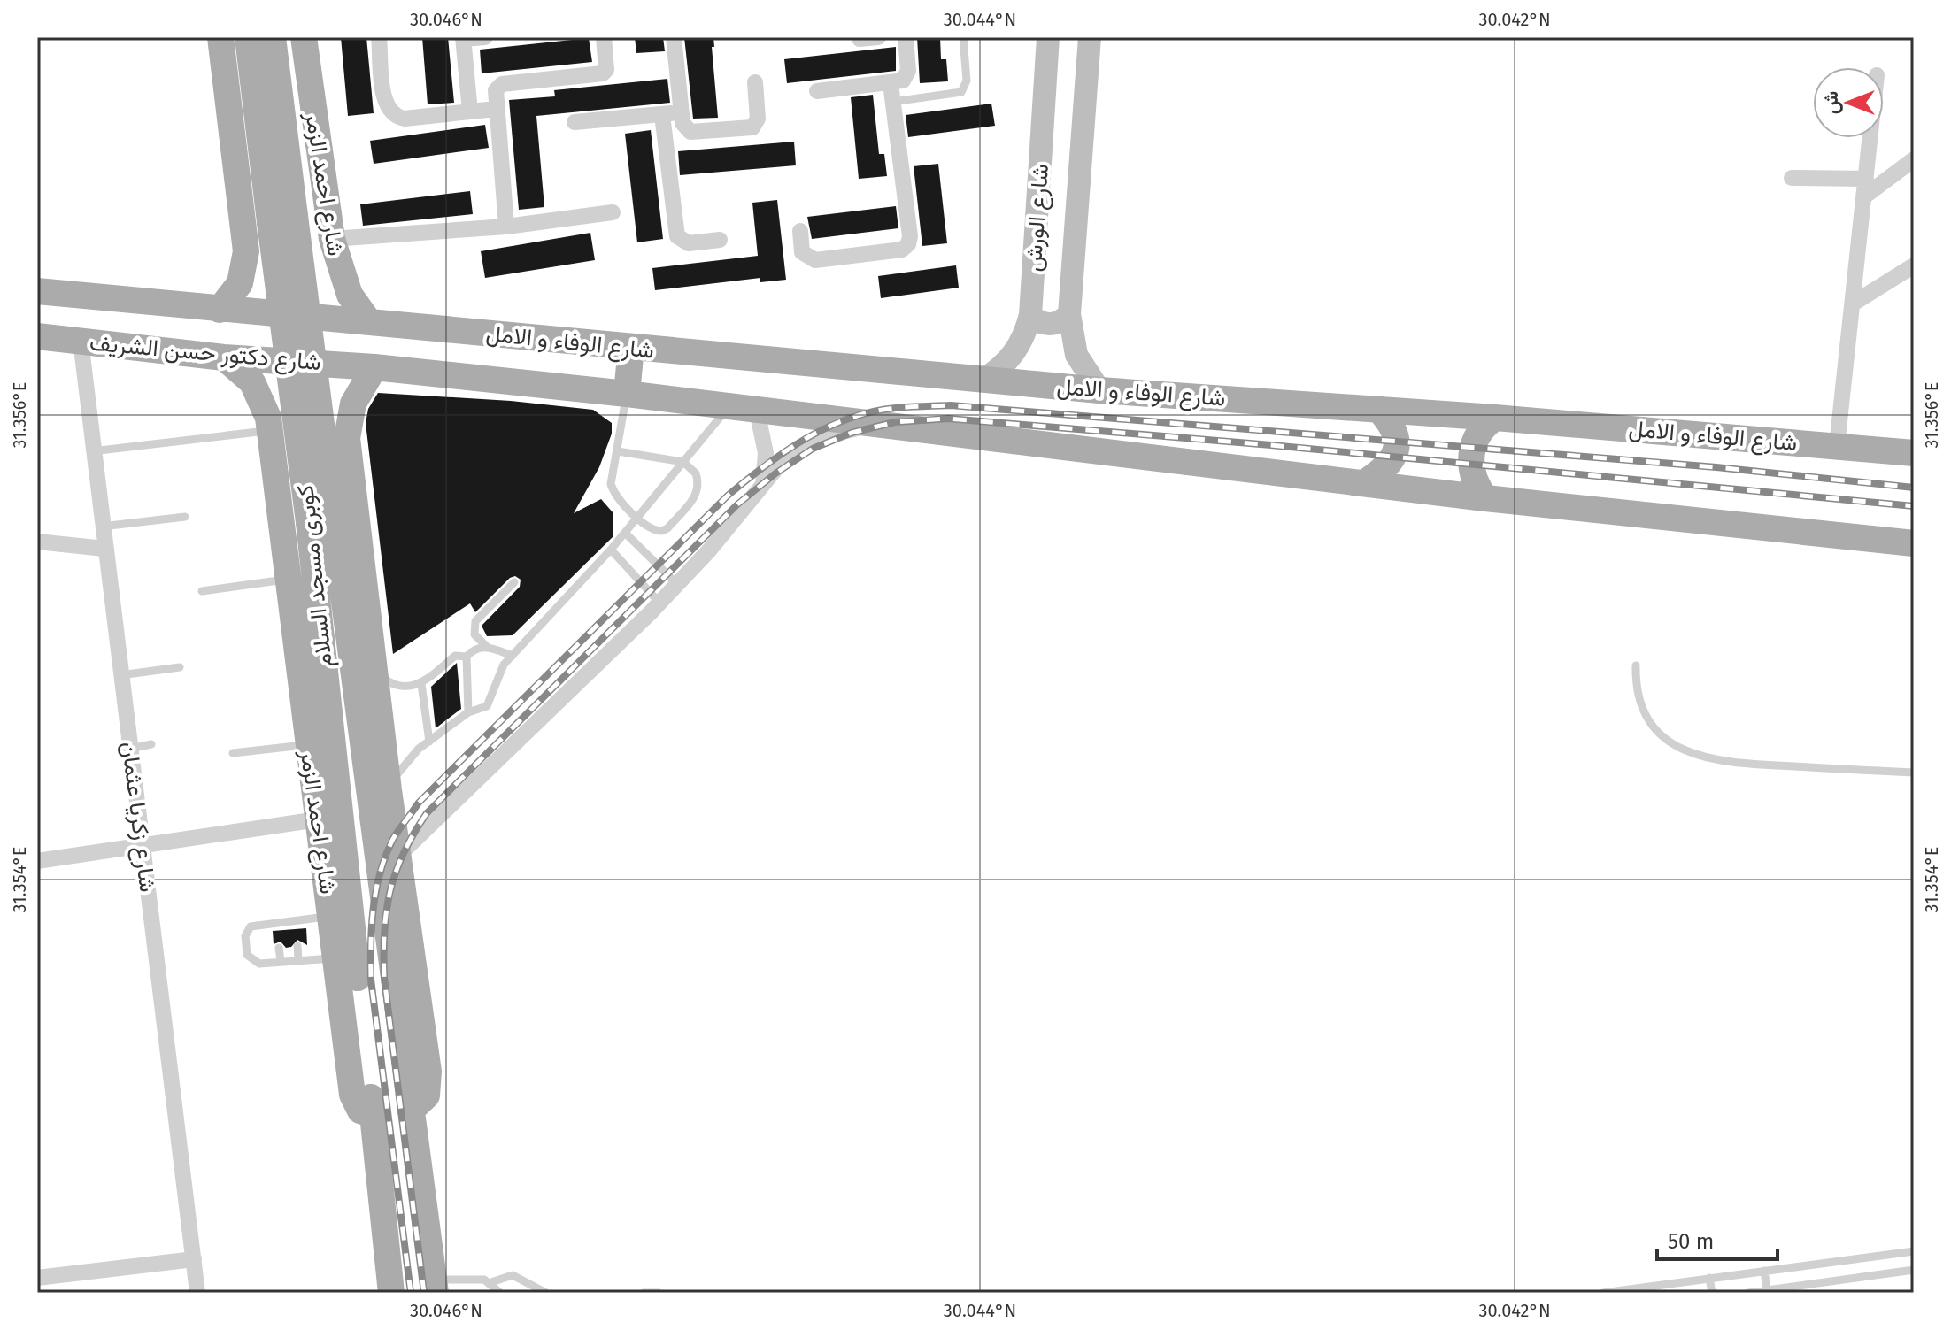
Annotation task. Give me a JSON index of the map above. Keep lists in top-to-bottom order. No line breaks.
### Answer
{"streets":{"main road":["شارع احمد الزمر","شارع الوفاء و الامل","شارع دكتور حسن الشريف","كوبرى مسجد السلام"],"street":["شارع الورش","شارع زكريا عثمان"]},"crossings":[["شارع احمد الزمر","شارع الوفاء و الامل"],["شارع احمد الزمر","شارع دكتور حسن الشريف"],["شارع احمد الزمر","كوبرى مسجد السلام"],["شارع الورش","شارع الوفاء و الامل"],["شارع الوفاء و الامل","شارع دكتور حسن الشريف"],["شارع دكتور حسن الشريف","شارع زكريا عثمان"]],"scale_bar":"50 m","north":"left","coordinates":["30.046°N","30.044°N","30.042°N","31.356°E","31.354°E"]}
